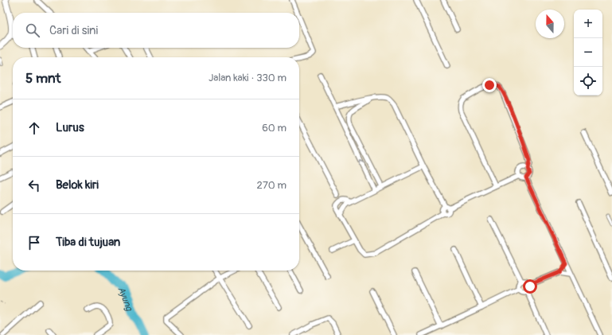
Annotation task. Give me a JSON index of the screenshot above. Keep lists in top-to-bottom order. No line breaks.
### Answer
{"water":["Ayung"],"north":"top","page":{"map_buttons":["+","−"],"search":"Cari di sini","heading":["5 mnt","Jalan kaki · 330 m"],"list":[["Lurus","60 m"],["Belok kiri","270 m"],"Tiba di tujuan"]}}
